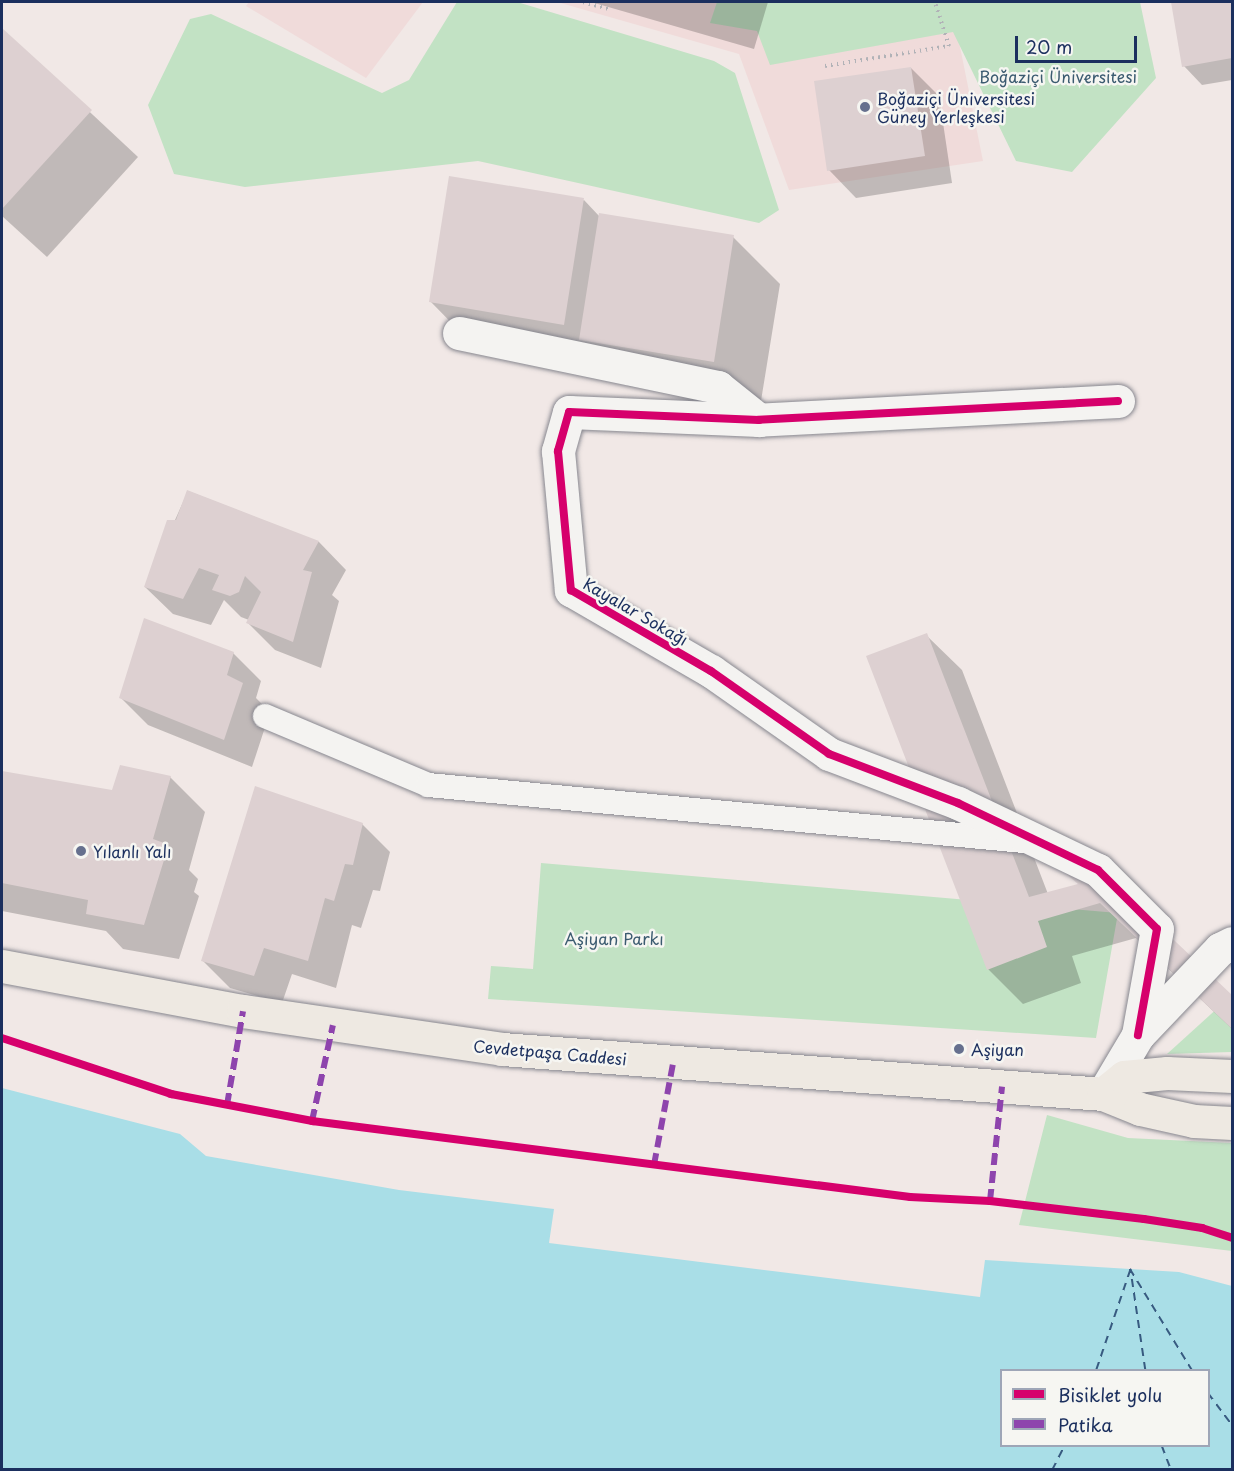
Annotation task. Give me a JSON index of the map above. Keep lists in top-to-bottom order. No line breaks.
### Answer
{"streets":{"main road":["Cevdetpaşa Caddesi"],"street":["Kayalar Sokağı"]},"parks":["Boğaziçi Üniversitesi","Aşiyan Parkı"],"places":["Boğaziçi Üniversitesi Güney Yerleşkesi","Yılanlı Yalı","Aşiyan"],"legend":["Bisiklet yolu","Patika"],"scale_bar":"20 m"}
